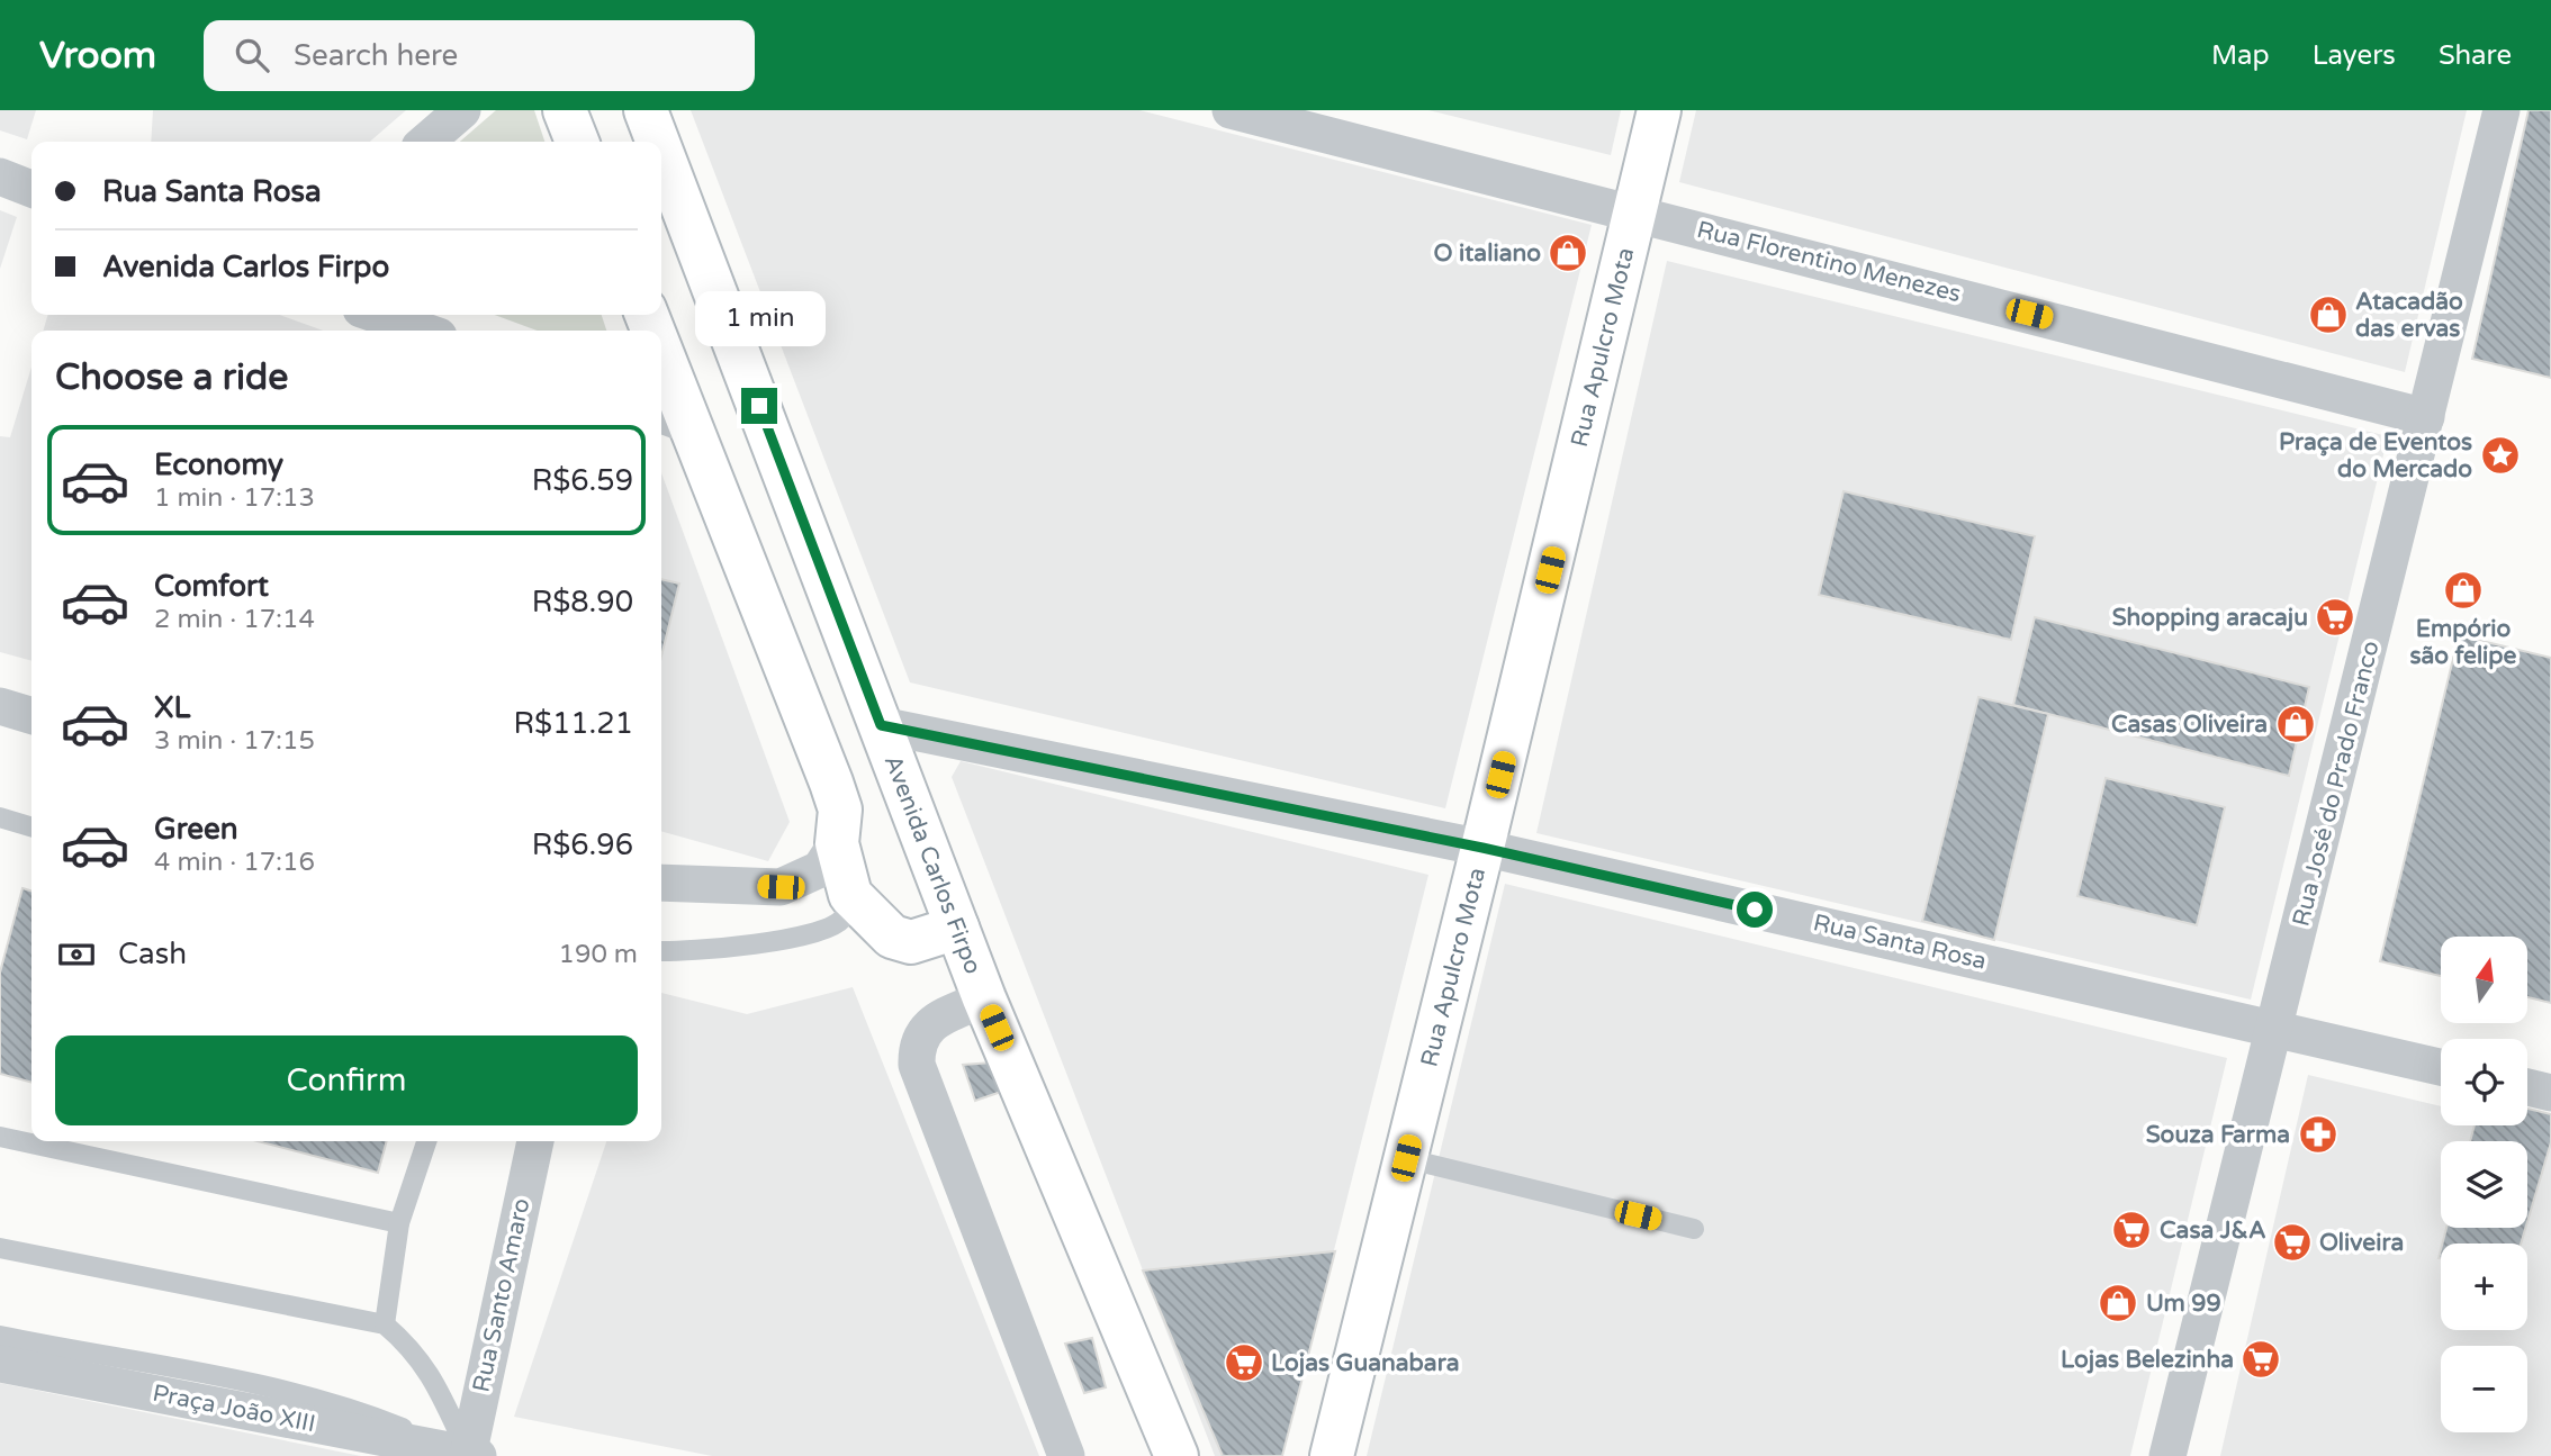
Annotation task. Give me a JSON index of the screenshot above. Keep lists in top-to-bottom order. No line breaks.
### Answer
{"streets":{"main road":["Rua Apulcro Mota","Avenida Carlos Firpo"],"street":["Rua Florentino Menezes","Rua José do Prado Franco","Rua Santa Rosa","Rua Santo Amaro","Praça João XIII"]},"crossings":[["Rua Florentino Menezes","Rua Apulcro Mota"],["Rua Florentino Menezes","Rua José do Prado Franco"],["Rua Apulcro Mota","Rua Santa Rosa"],["Rua José do Prado Franco","Rua Santa Rosa"],["Avenida Carlos Firpo","Rua Santa Rosa"],["Rua Santo Amaro","Praça João XIII"]],"places":{"shop":["O italiano","Atacadão das ervas","Empório são felipe","Casas Oliveira","Um 99"],"place":["Praça de Eventos do Mercado"],"supermarket":["Shopping aracaju","Casa J&A","Oliveira","Lojas Belezinha","Lojas Guanabara"],"pharmacy":["Souza Farma"]},"north":"top","page":{"header":"Vroom","search":"Search here","nav":["Map","Layers","Share"],"banner":["Rua Santa Rosa","Avenida Carlos Firpo"],"bubble":"1 min","heading":"Choose a ride","list":[{"name":"Economy","note":"1 min · 17:13","value":"R$6.59"},{"name":"Comfort","note":"2 min · 17:14","value":"R$8.90"},{"name":"XL","note":"3 min · 17:15","value":"R$11.21"},{"name":"Green","note":"4 min · 17:16","value":"R$6.96"}],"pay":["Cash","190 m"],"map_buttons":["+","−"],"buttons":"Confirm"}}
